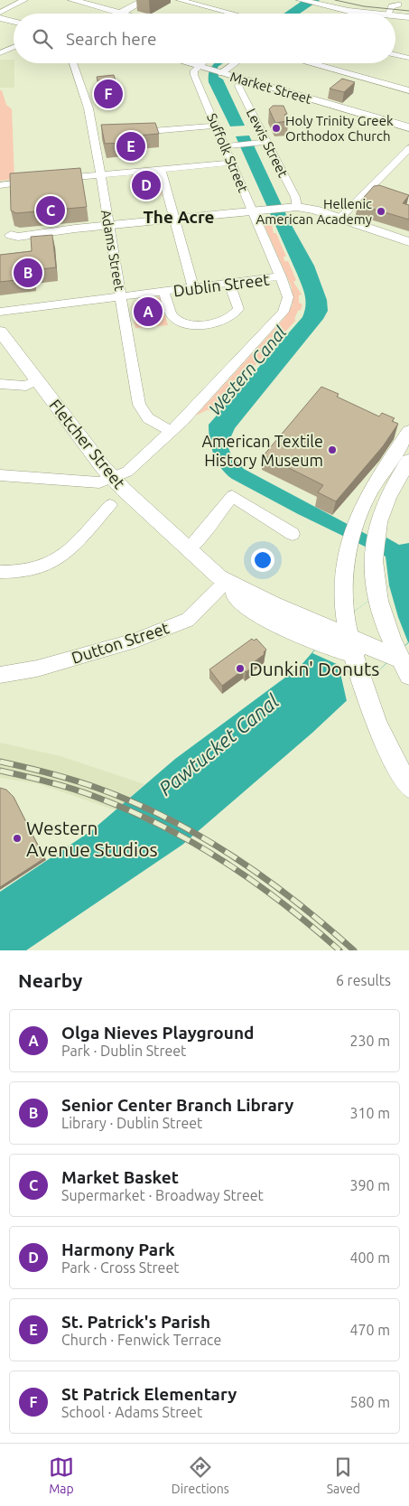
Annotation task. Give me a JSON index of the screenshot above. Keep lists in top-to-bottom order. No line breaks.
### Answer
{"streets":{"main road":["Market Street","Fletcher Street"],"street":["Lewis Street","Suffolk Street","Adams Street","Dublin Street","Dutton Street"]},"crossings":[["Market Street","Lewis Street"],["Market Street","Suffolk Street"],["Suffolk Street","Adams Street"],["Suffolk Street","Dublin Street"],["Suffolk Street","Fletcher Street"],["Adams Street","Dublin Street"],["Fletcher Street","Dutton Street"]],"districts":["The Acre"],"water":["Western Canal","Pawtucket Canal"],"places":["Holy Trinity Greek Orthodox Church","Hellenic American Academy","American Textile History Museum","Dunkin' Donuts","Western Avenue Studios"],"page":{"search":"Search here","pins":["F","E","D","C","B","A"],"heading":["Nearby","6 results"],"list":[{"mark":"A","name":"Olga Nieves Playground","note":"Park · Dublin Street","value":"230 m"},{"mark":"B","name":"Senior Center Branch Library","note":"Library · Dublin Street","value":"310 m"},{"mark":"C","name":"Market Basket","note":"Supermarket · Broadway Street","value":"390 m"},{"mark":"D","name":"Harmony Park","note":"Park · Cross Street","value":"400 m"},{"mark":"E","name":"St. Patrick's Parish","note":"Church · Fenwick Terrace","value":"470 m"},{"mark":"F","name":"St Patrick Elementary","note":"School · Adams Street","value":"580 m"}],"nav":["Map","Directions","Saved"]}}
